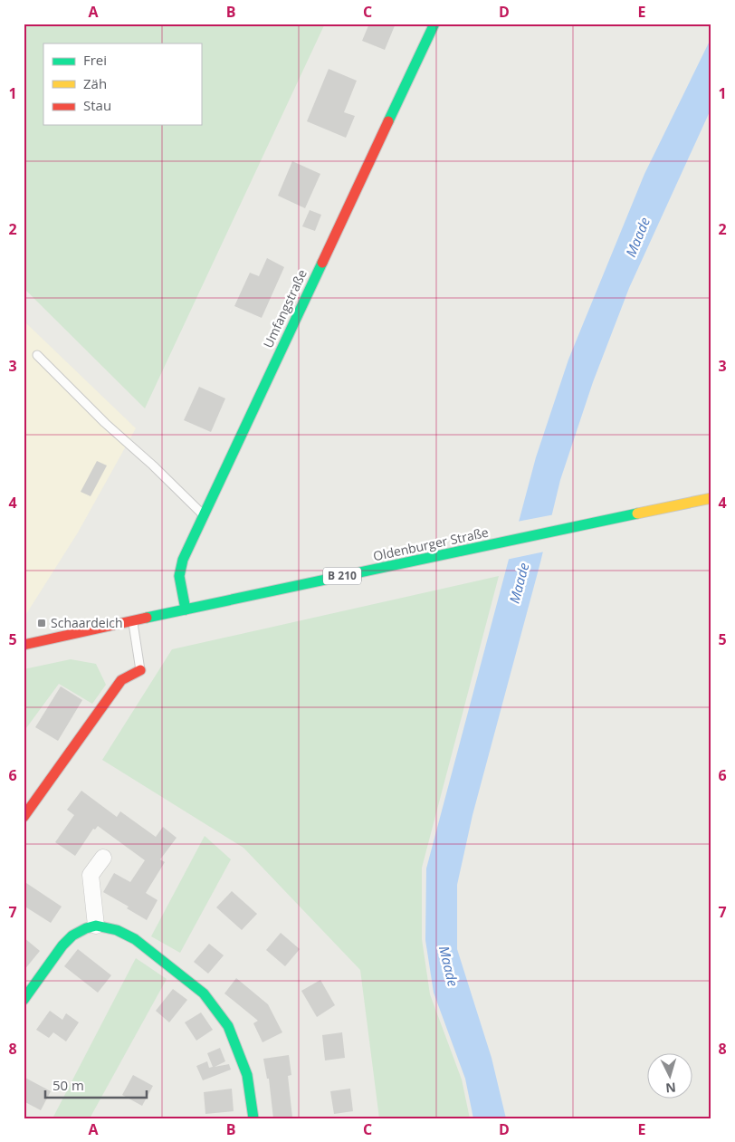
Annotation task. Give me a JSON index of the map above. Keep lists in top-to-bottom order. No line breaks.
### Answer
{"streets":{"street":["Umfangstraße","Oldenburger Straße","B 210"]},"crossings":[["Umfangstraße","Oldenburger Straße"]],"water":["Maade"],"places":{"transit":["Schaardeich"]},"legend":["Frei","Zäh","Stau"],"scale_bar":"50 m","north":"bottom","grid":{"columns":["A","B","C","D","E"],"rows":["1","2","3","4","5","6","7","8"]}}
